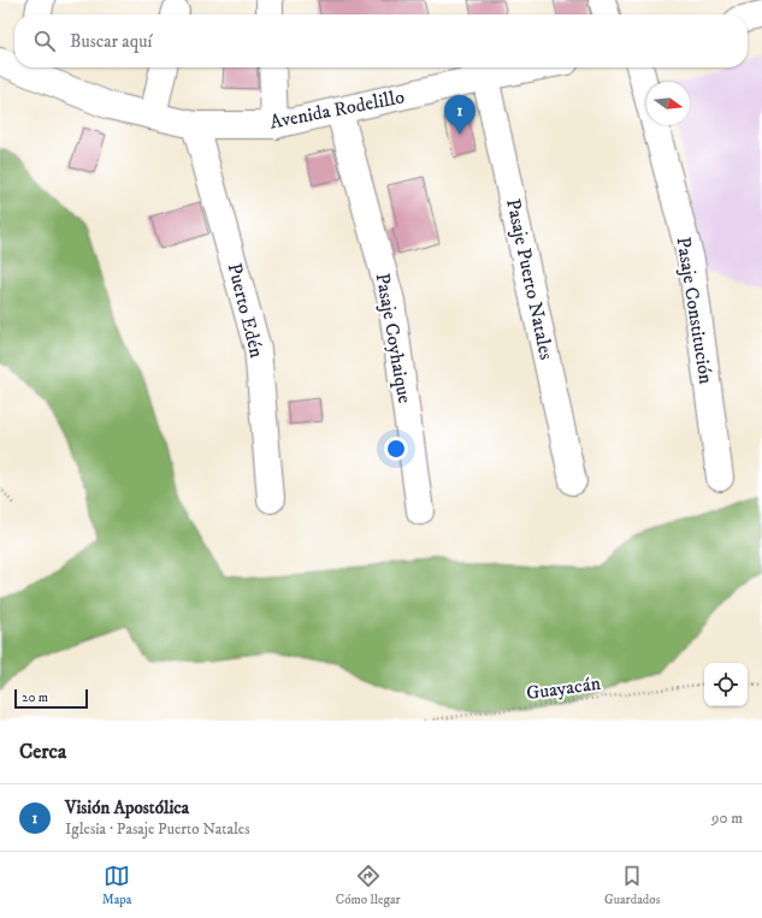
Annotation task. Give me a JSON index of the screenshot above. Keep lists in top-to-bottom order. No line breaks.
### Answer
{"streets":{"street":["Avenida Rodelillo","Pasaje Puerto Natales","Puerto Edén","Pasaje Constitución","Pasaje Coyhaique"],"path":["Guayacán"]},"crossings":[["Avenida Rodelillo","Pasaje Puerto Natales"],["Avenida Rodelillo","Puerto Edén"],["Avenida Rodelillo","Pasaje Coyhaique"]],"scale_bar":"20 m","north":"right","page":{"search":"Buscar aquí","pins":"1","scale":"20 m","heading":"Cerca","list":[{"mark":"1","name":"Visión Apostólica","note":"Iglesia · Pasaje Puerto Natales","value":"90 m"}],"nav":["Mapa","Cómo llegar","Guardados"]}}
